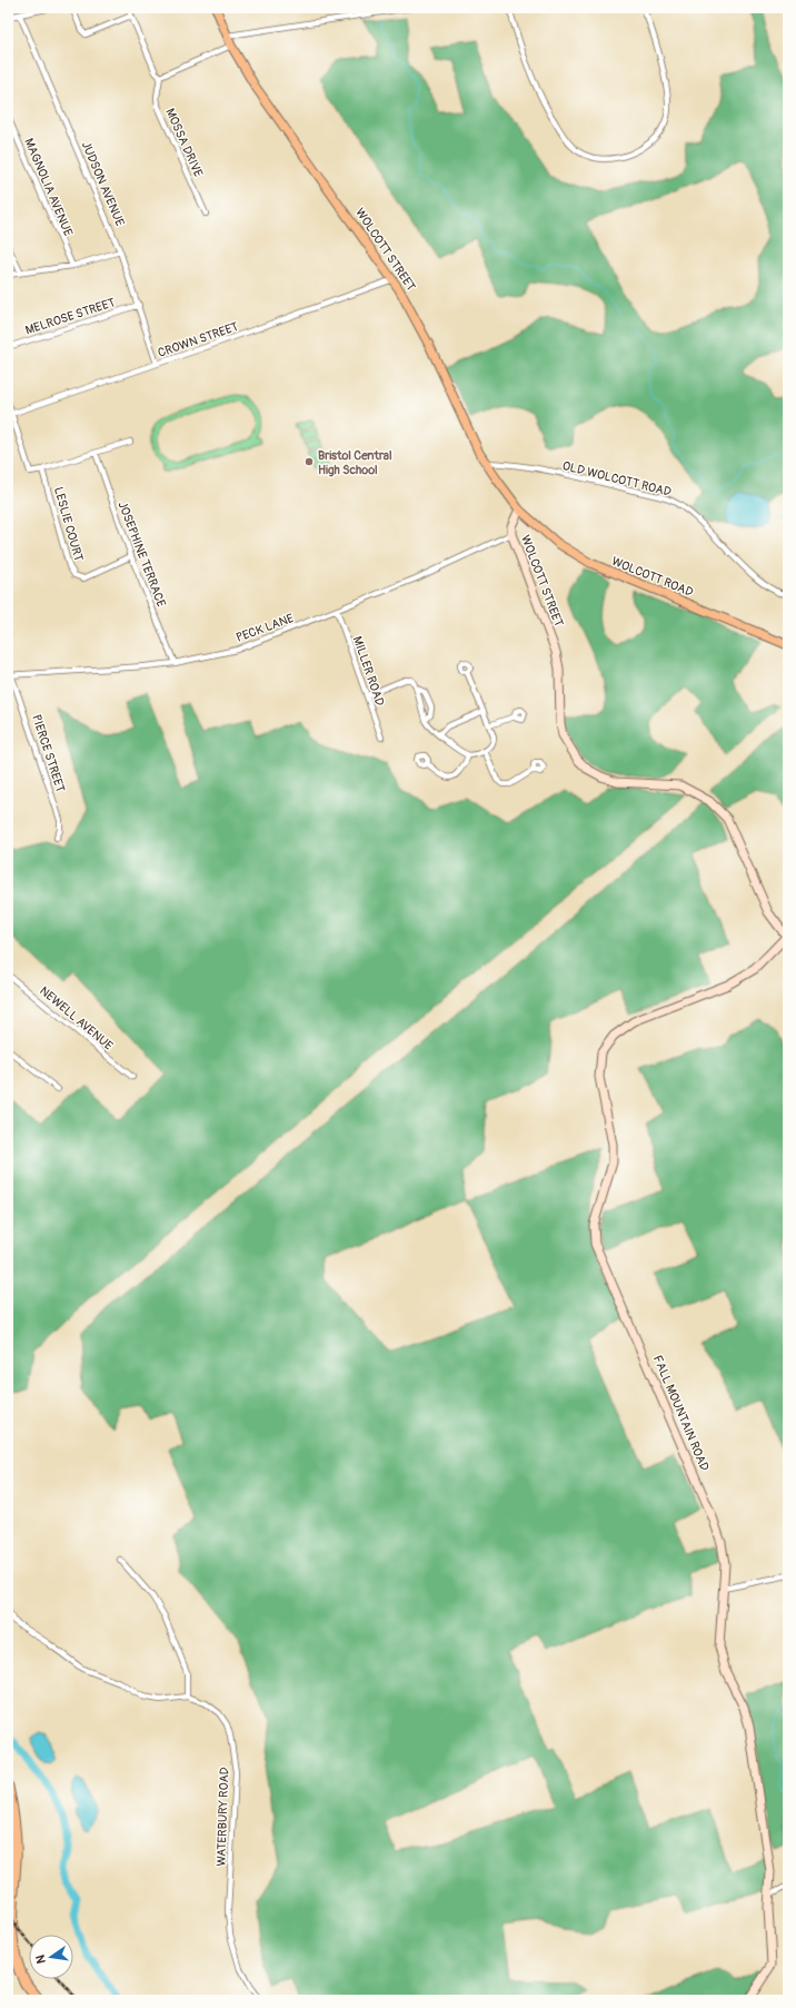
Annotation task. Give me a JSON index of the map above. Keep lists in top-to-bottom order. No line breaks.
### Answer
{"streets":{"main road":["WOLCOTT STREET","WOLCOTT ROAD","FALL MOUNTAIN ROAD"],"street":["MOSSA DRIVE","JUDSON AVENUE","MAGNOLIA AVENUE","MELROSE STREET","CROWN STREET","OLD WOLCOTT ROAD","LESLIE COURT","JOSEPHINE TERRACE","PECK LANE","MILLER ROAD","PIERCE STREET","NEWELL AVENUE","WATERBURY ROAD"]},"crossings":[["JUDSON AVENUE","MELROSE STREET"],["JUDSON AVENUE","CROWN STREET"],["WOLCOTT STREET","CROWN STREET"],["WOLCOTT STREET","OLD WOLCOTT ROAD"],["WOLCOTT STREET","WOLCOTT ROAD"],["WOLCOTT STREET","PECK LANE"],["WOLCOTT STREET","FALL MOUNTAIN ROAD"],["LESLIE COURT","JOSEPHINE TERRACE"],["JOSEPHINE TERRACE","PECK LANE"],["PECK LANE","MILLER ROAD"],["PECK LANE","PIERCE STREET"]],"places":["Bristol Central High School"],"north":"left"}
